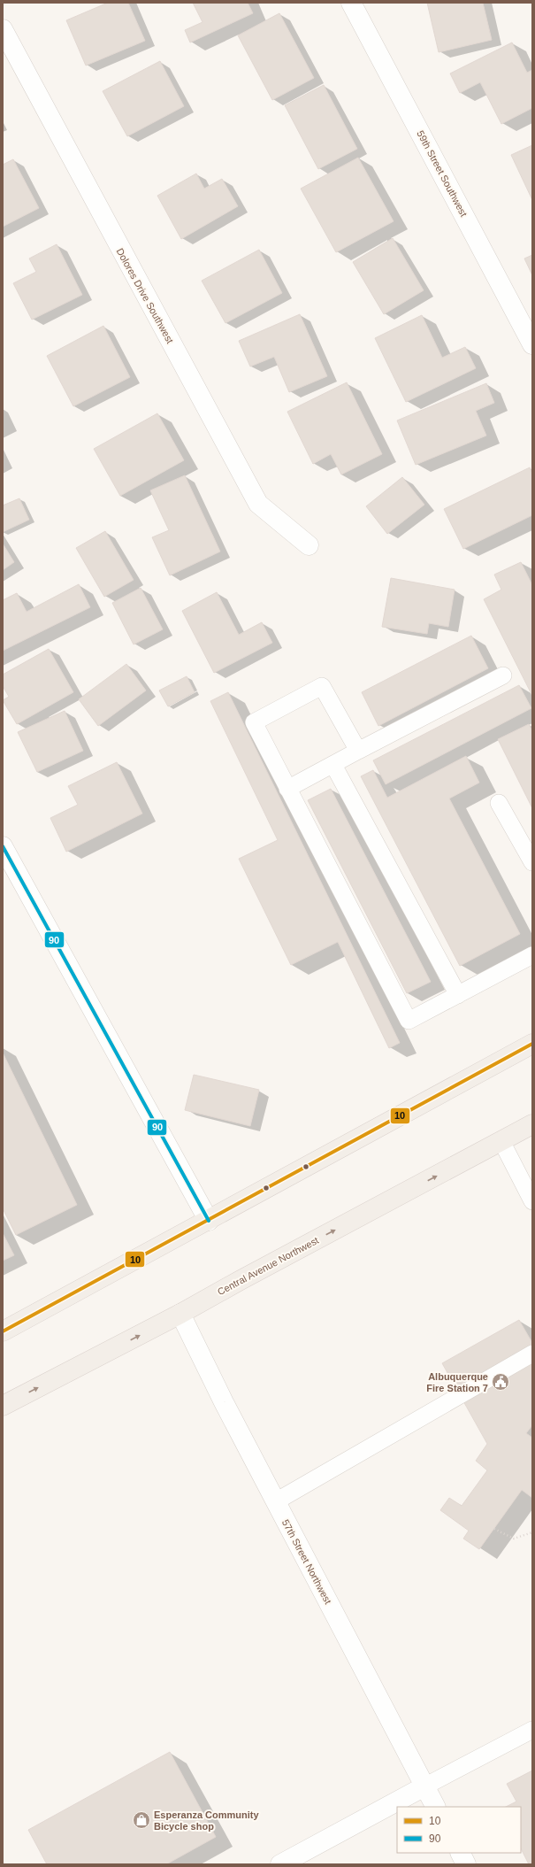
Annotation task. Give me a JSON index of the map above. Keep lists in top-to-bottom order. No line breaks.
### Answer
{"streets":{"main road":["Central Avenue Northwest"],"street":["59th Street Southwest","Dolores Drive Southwest","57th Street Northwest"]},"crossings":[["Central Avenue Northwest","57th Street Northwest"]],"places":{"public building":["Albuquerque Fire Station 7"],"shop":["Esperanza Community Bicycle shop"]},"lines":["transit line 90","transit line 10"],"legend":["10","90"]}
